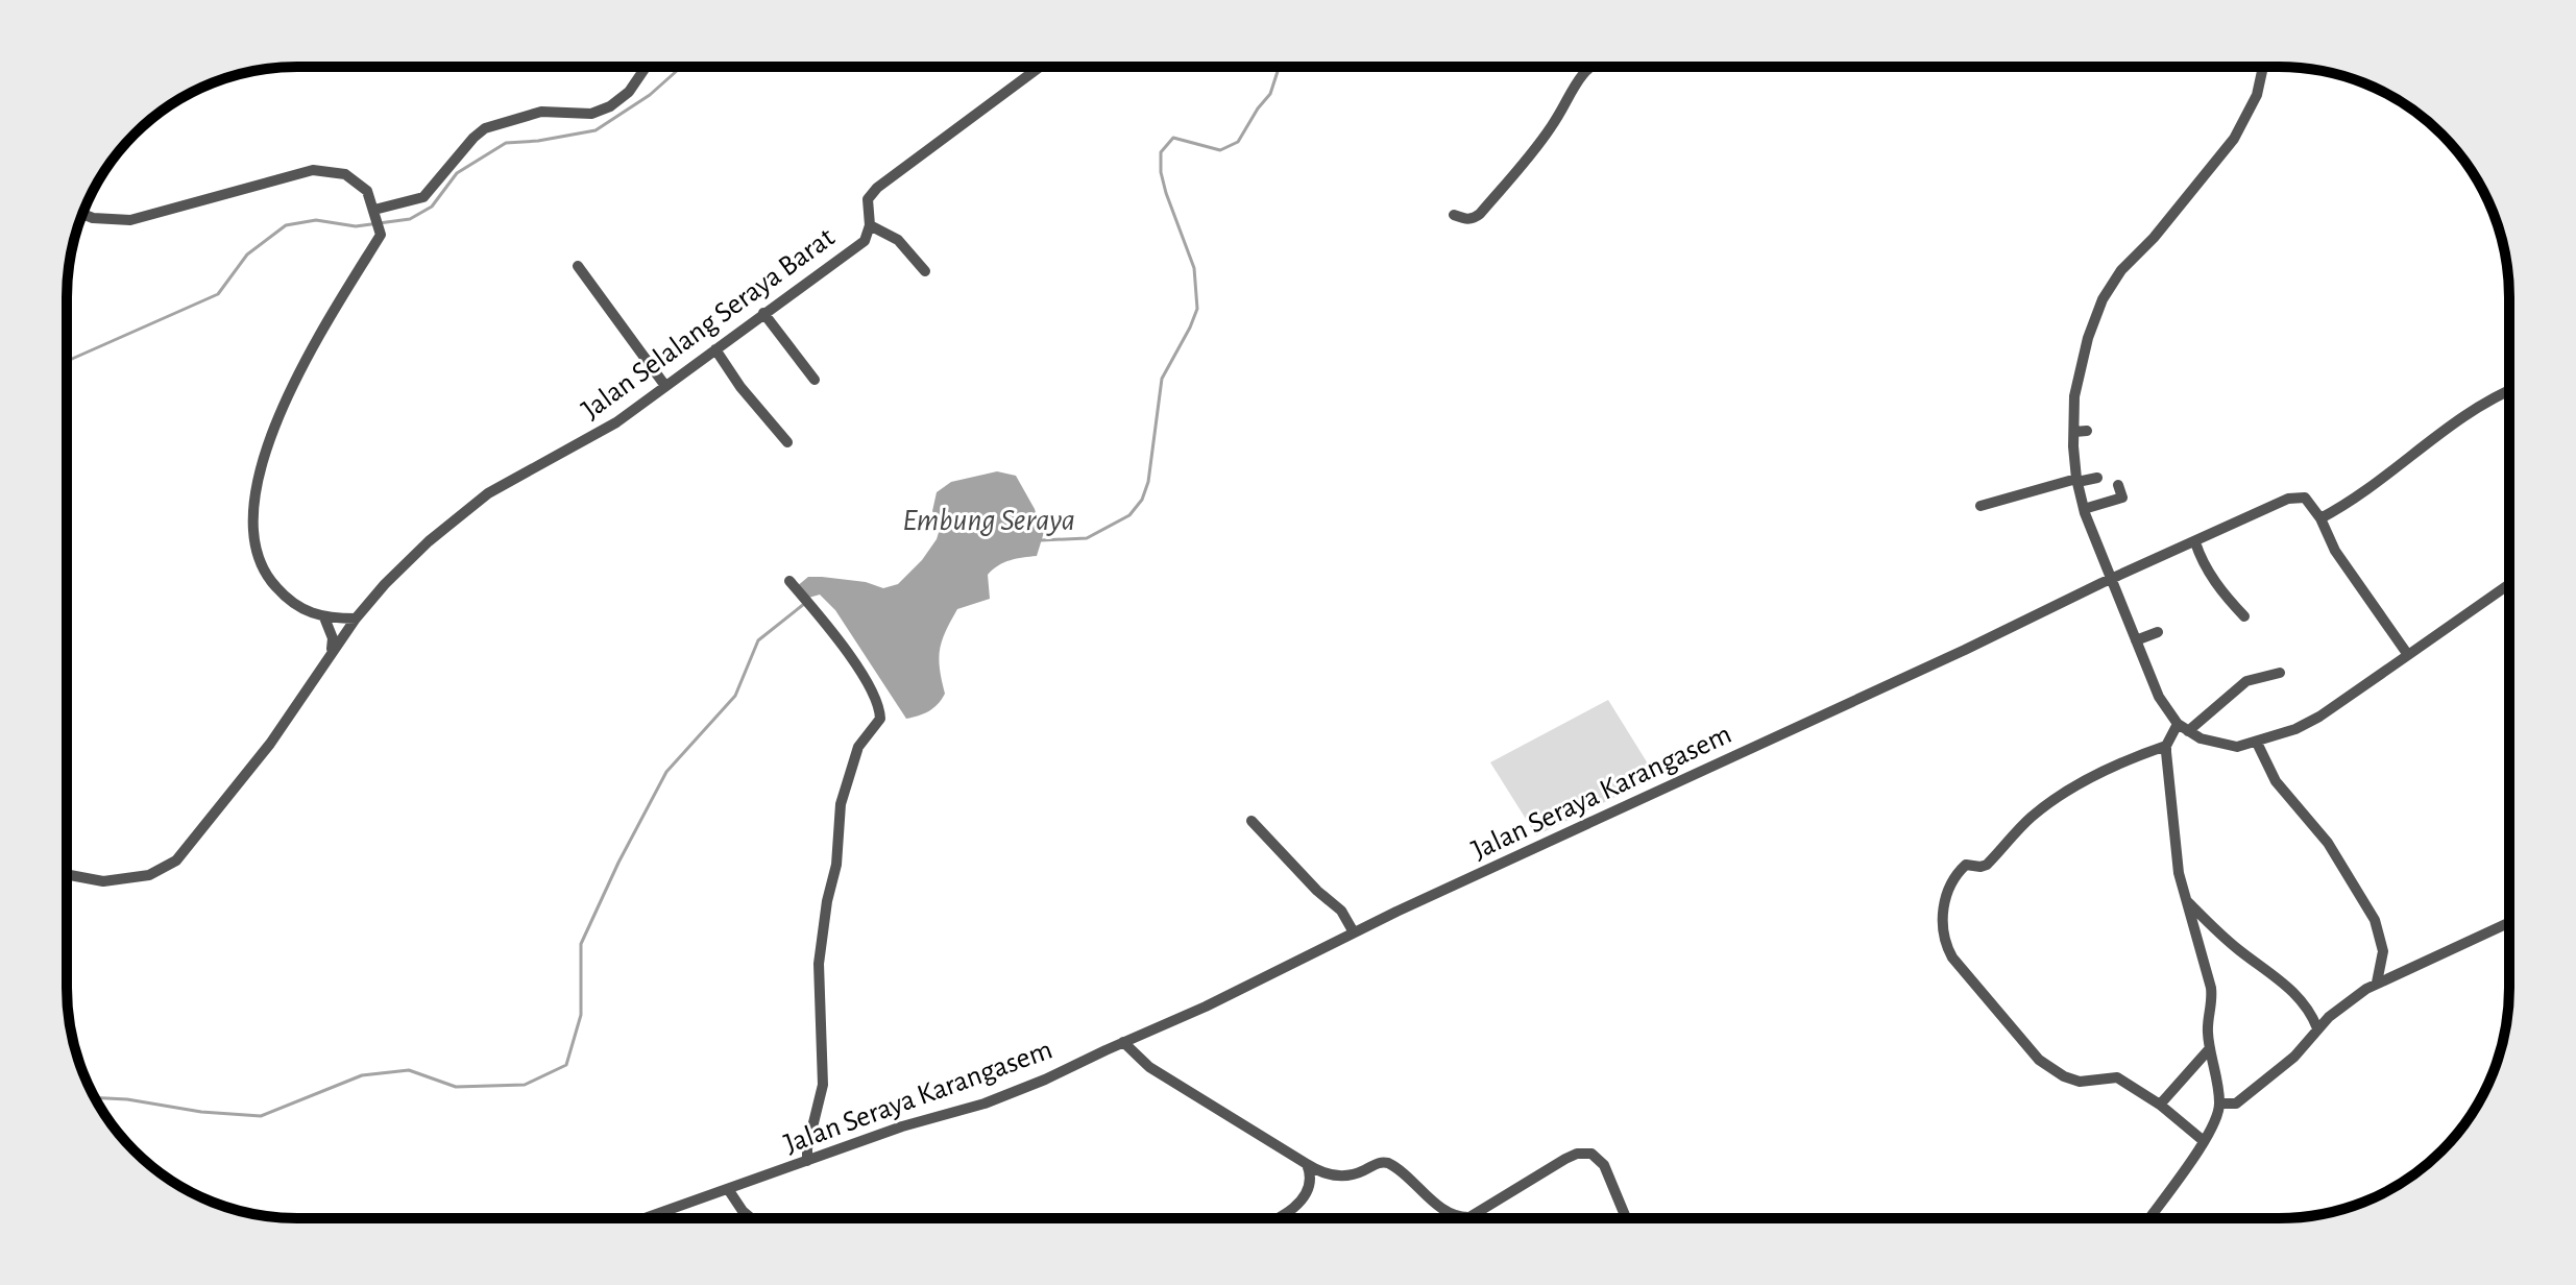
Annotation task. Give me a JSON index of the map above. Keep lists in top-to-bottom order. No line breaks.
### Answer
{"streets":{"street":["Jalan Selalang Seraya Barat","Jalan Seraya Karangasem"]},"water":["Embung Seraya"]}
